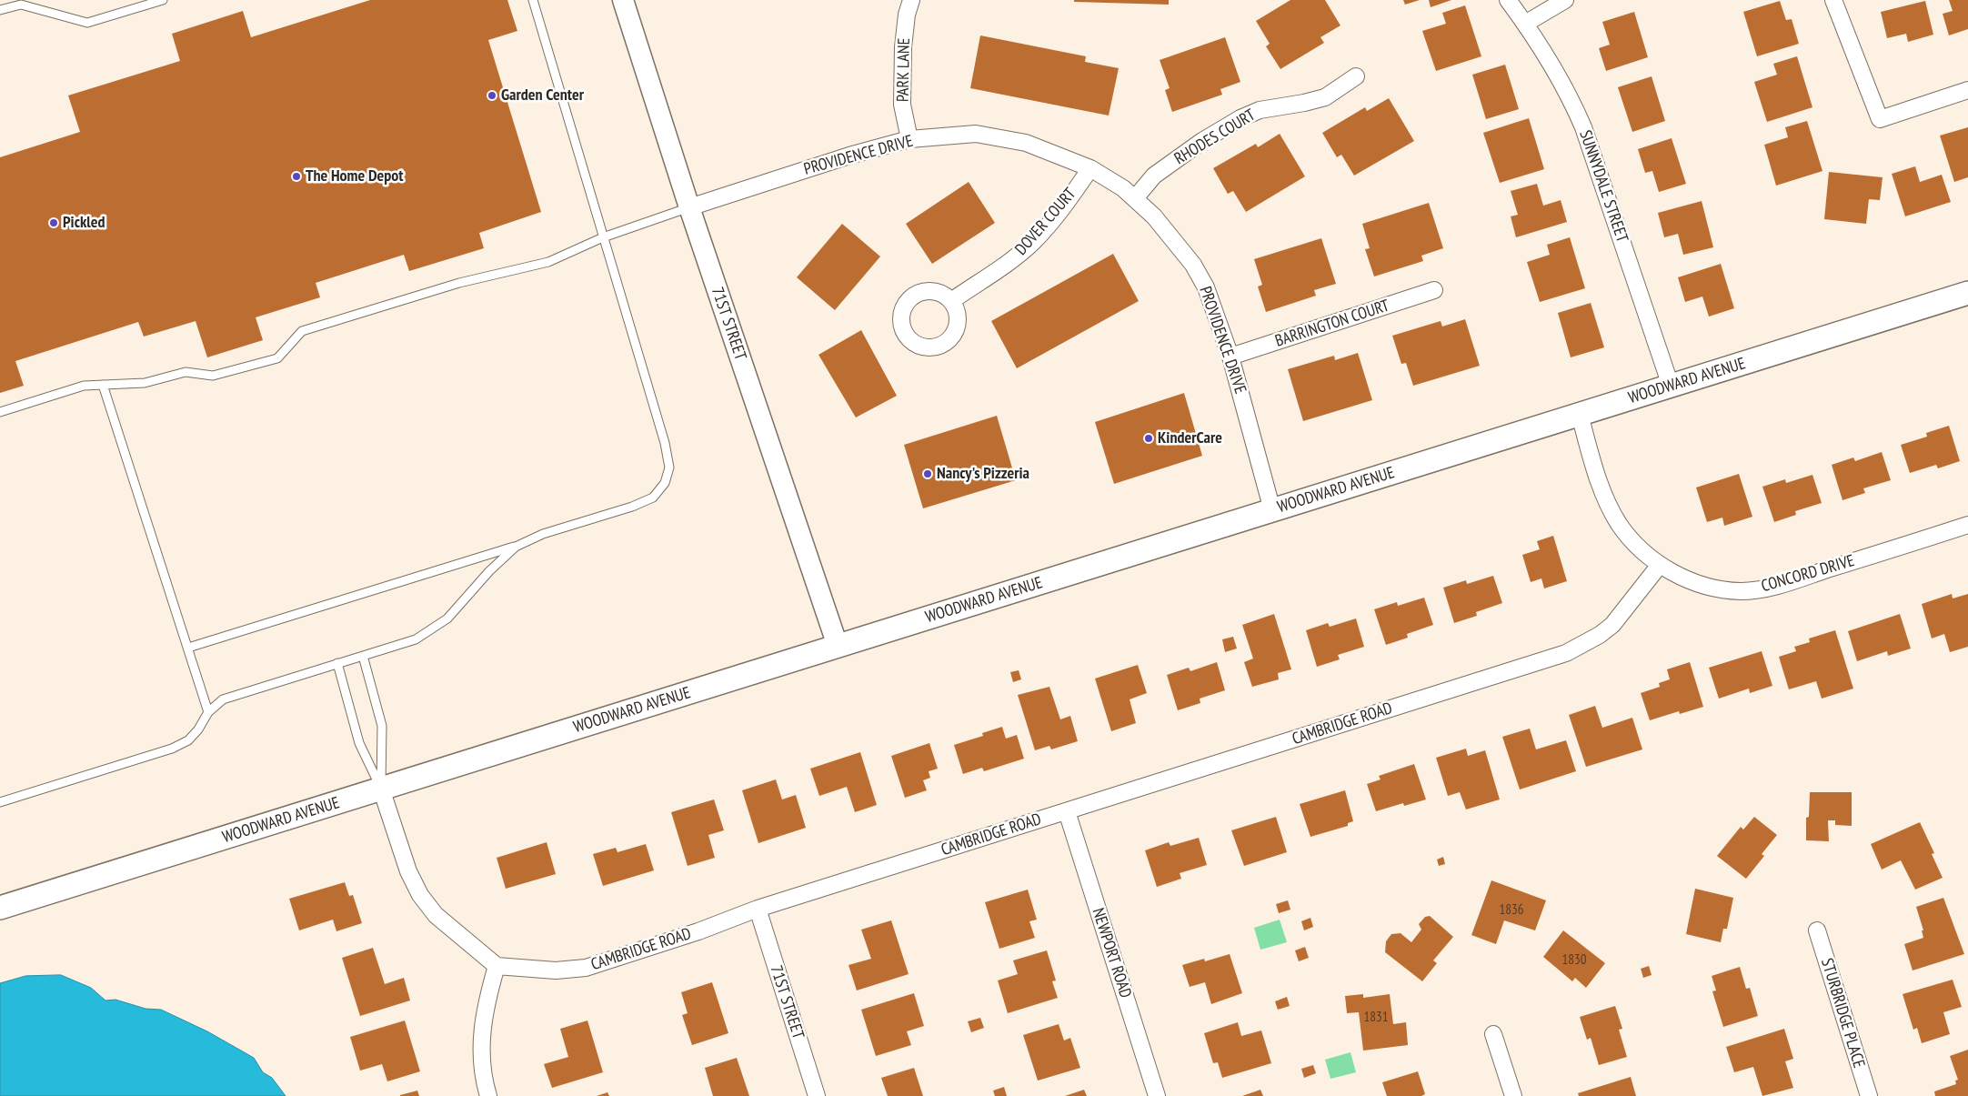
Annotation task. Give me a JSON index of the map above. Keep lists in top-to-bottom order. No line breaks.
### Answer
{"streets":{"main road":["WOODWARD AVENUE"],"street":["PARK LANE","RHODES COURT","PROVIDENCE DRIVE","SUNNYDALE STREET","DOVER COURT","71ST STREET","BARRINGTON COURT","CONCORD DRIVE","CAMBRIDGE ROAD","NEWPORT ROAD","STURBRIDGE PLACE"]},"crossings":[["PARK LANE","PROVIDENCE DRIVE"],["RHODES COURT","PROVIDENCE DRIVE"],["PROVIDENCE DRIVE","DOVER COURT"],["PROVIDENCE DRIVE","71ST STREET"],["PROVIDENCE DRIVE","BARRINGTON COURT"],["PROVIDENCE DRIVE","WOODWARD AVENUE"],["SUNNYDALE STREET","WOODWARD AVENUE"],["71ST STREET","WOODWARD AVENUE"],["71ST STREET","CAMBRIDGE ROAD"],["WOODWARD AVENUE","CONCORD DRIVE"],["CONCORD DRIVE","CAMBRIDGE ROAD"],["CAMBRIDGE ROAD","NEWPORT ROAD"]],"places":["Garden Center","The Home Depot","Pickled","KinderCare","Nancy's Pizzeria"],"house_numbers":["1836","1830","1831"]}
